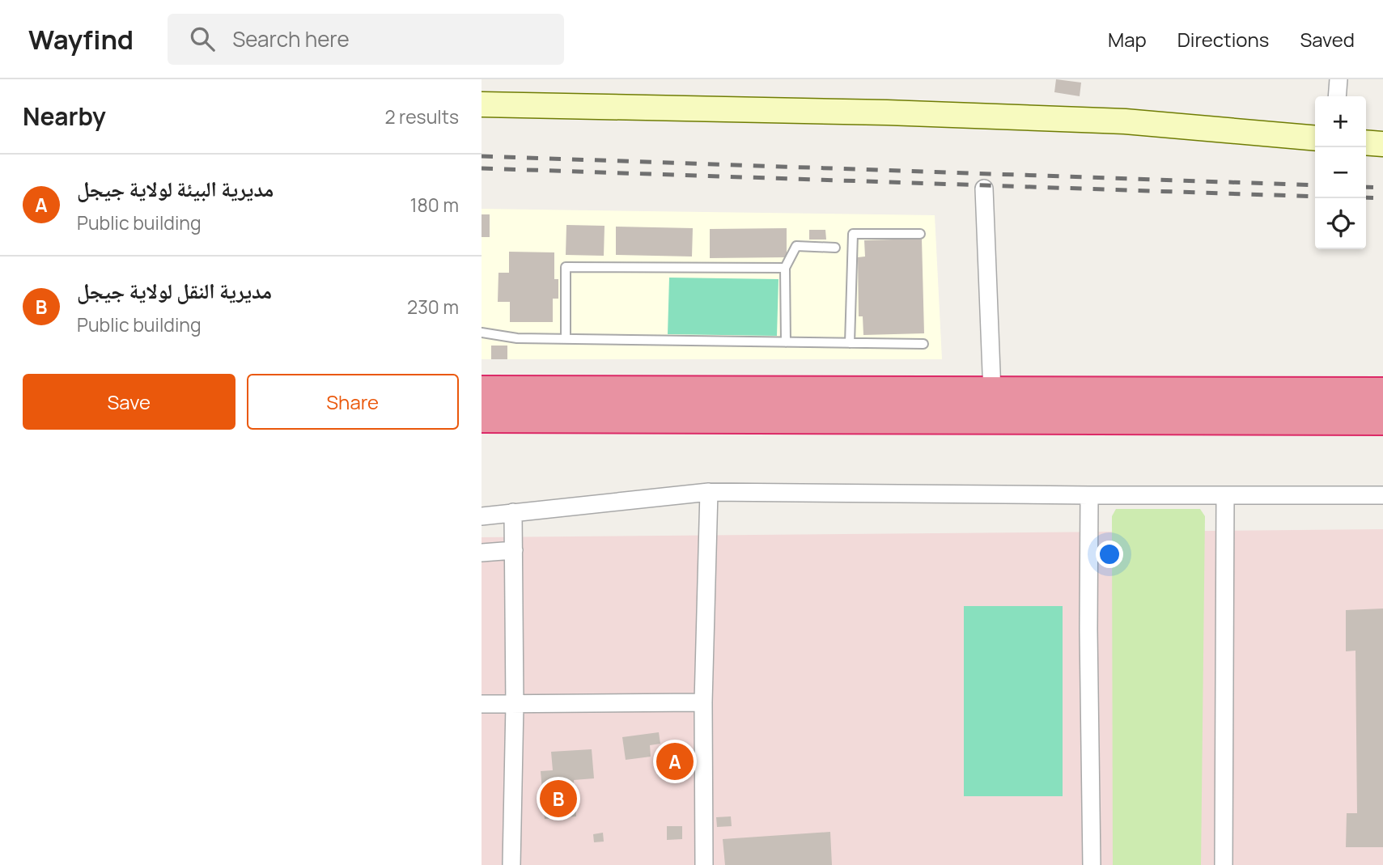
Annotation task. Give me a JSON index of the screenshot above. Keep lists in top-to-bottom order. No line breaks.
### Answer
{"page":{"header":"Wayfind","search":"Search here","nav":["Map","Directions","Saved"],"heading":["Nearby","2 results"],"map_buttons":["+","−"],"list":[{"mark":"A","name":"مديرية البيئة لولاية جيجل","note":"Public building","value":"180 m"},{"mark":"B","name":"مديرية النقل لولاية جيجل","note":"Public building","value":"230 m"}],"buttons":["Save","Share"],"pins":["A","B"]}}
